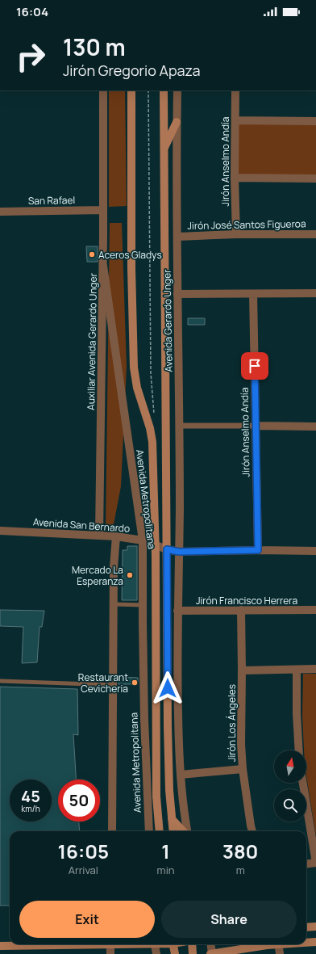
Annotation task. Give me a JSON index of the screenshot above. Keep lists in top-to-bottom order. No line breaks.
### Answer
{"streets":{"main road":["Avenida Gerardo Unger","Avenida Metropolitana"],"street":["Jirón Anselmo Andía","San Rafael","Jirón José Santos Figueroa","Auxiliar Avenida Gerardo Unger","Avenida San Bernardo","Jirón Francisco Herrera","Jirón Los Ángeles"]},"crossings":[["Jirón Anselmo Andía","Jirón José Santos Figueroa"],["Jirón Anselmo Andía","Avenida San Bernardo"],["San Rafael","Auxiliar Avenida Gerardo Unger"],["Jirón José Santos Figueroa","Avenida Gerardo Unger"],["Avenida Gerardo Unger","Avenida Metropolitana"],["Avenida Gerardo Unger","Avenida San Bernardo"],["Auxiliar Avenida Gerardo Unger","Avenida Metropolitana"],["Auxiliar Avenida Gerardo Unger","Avenida San Bernardo"],["Avenida Metropolitana","Avenida San Bernardo"],["Jirón Francisco Herrera","Jirón Los Ángeles"]],"places":["Aceros Gladys","Mercado La Esperanza","Restaurant Cevicheria"],"north":"top","page":{"status":"16:04","turn":["130 m","Jirón Gregorio Apaza"],"speed":"45 km/h","limit":"50","eta":["16:05","Arrival","1","min","380","m"],"buttons":["Exit","Share"]}}
